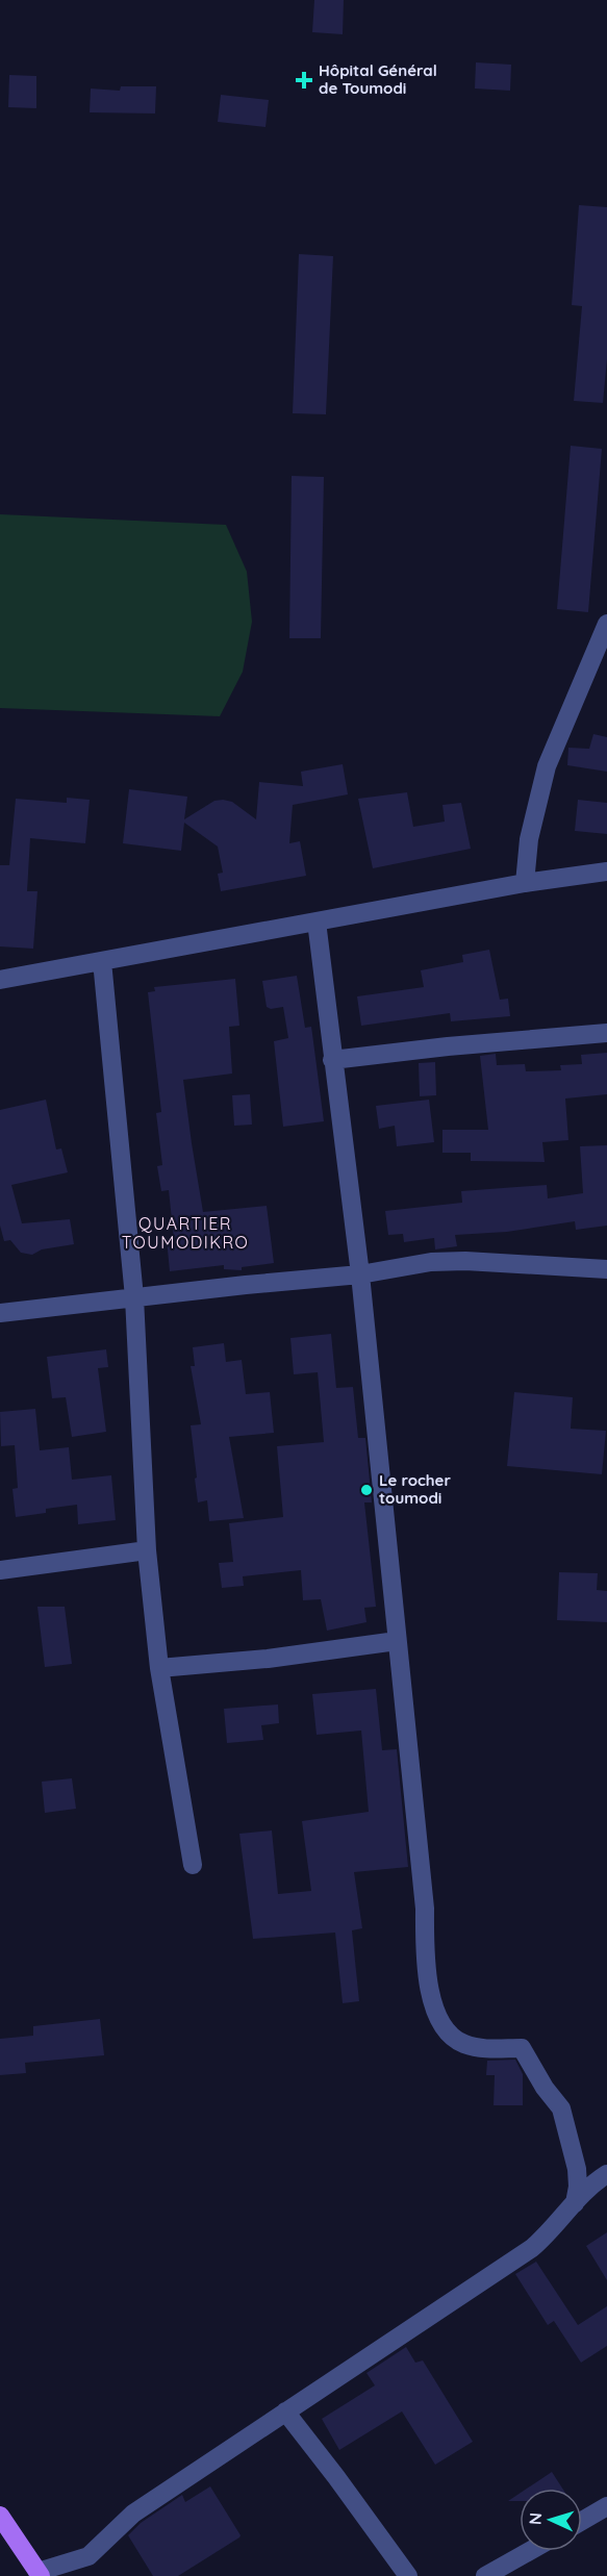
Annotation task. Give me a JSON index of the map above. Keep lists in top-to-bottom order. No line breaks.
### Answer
{"districts":["QUARTIER TOUMODIKRO"],"places":{"health":["Hôpital Général de Toumodi"],"other":["Le rocher toumodi"]},"north":"left"}
